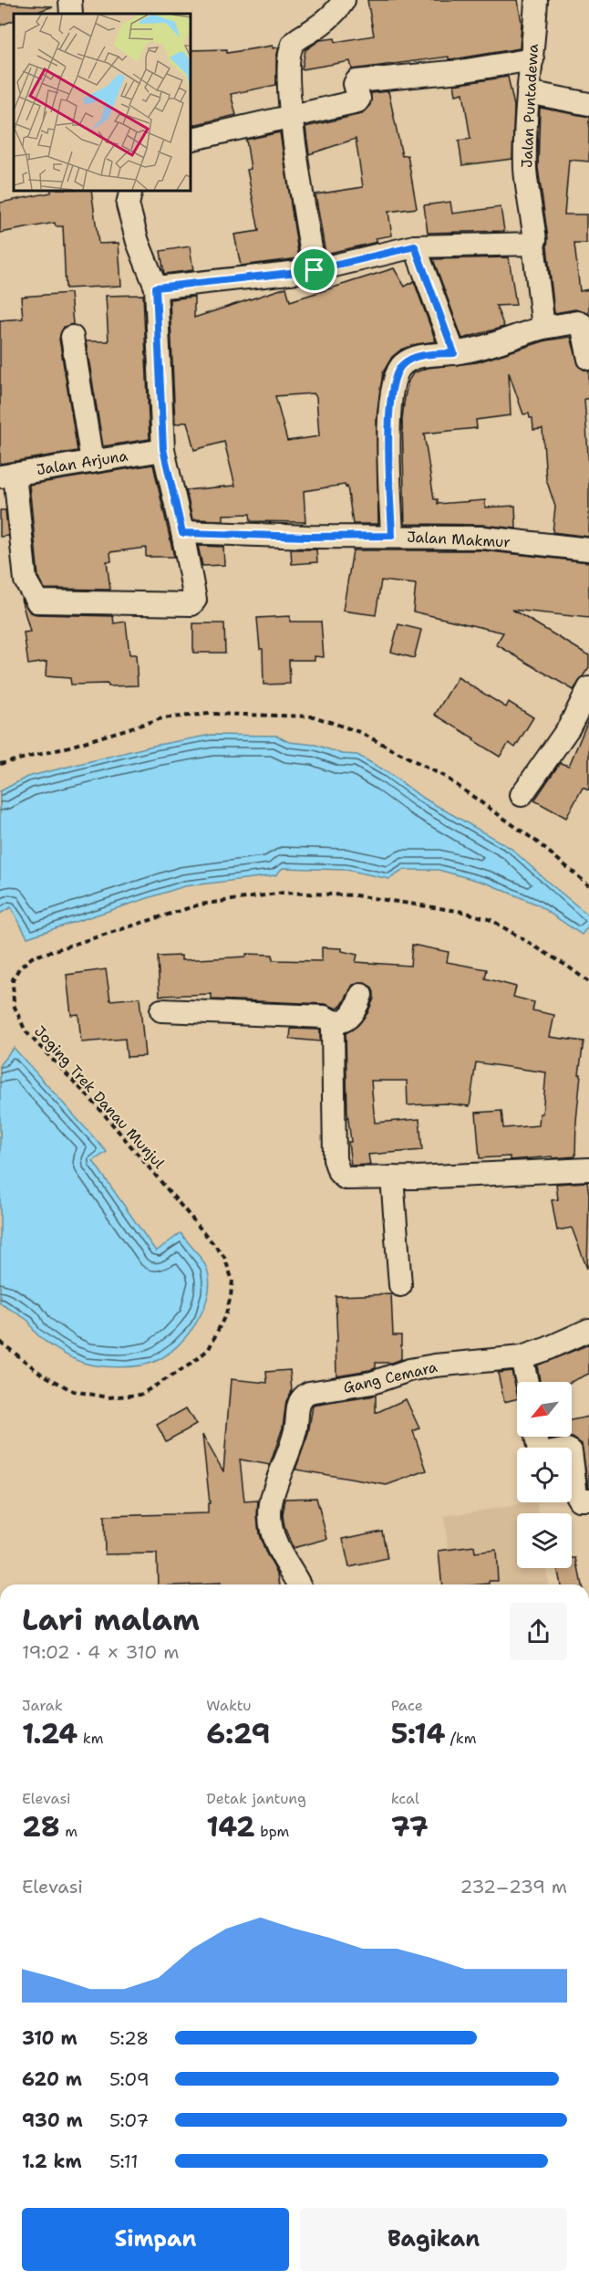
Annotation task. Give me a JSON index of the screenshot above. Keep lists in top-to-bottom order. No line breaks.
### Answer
{"streets":{"street":["Jalan Puntadewa","Jalan Arjuna","Jalan Makmur","Gang Cemara"],"path":["Joging Trek Danau Munjul"]},"north":"bottom left","page":{"heading":["Lari malam","19:02 · 4 × 310 m"],"stats":[["Jarak","1.24 km"],["Waktu","6:29"],["Pace","5:14 /km"],["Elevasi","28 m"],["Detak jantung","142 bpm"],["kcal","77"]],"chart":["Elevasi","232–239 m"],"list":[{"name":"310 m","note":"5:28"},{"name":"620 m","note":"5:09"},{"name":"930 m","note":"5:07"},{"name":"1.2 km","note":"5:11"}],"buttons":["Simpan","Bagikan"]}}
